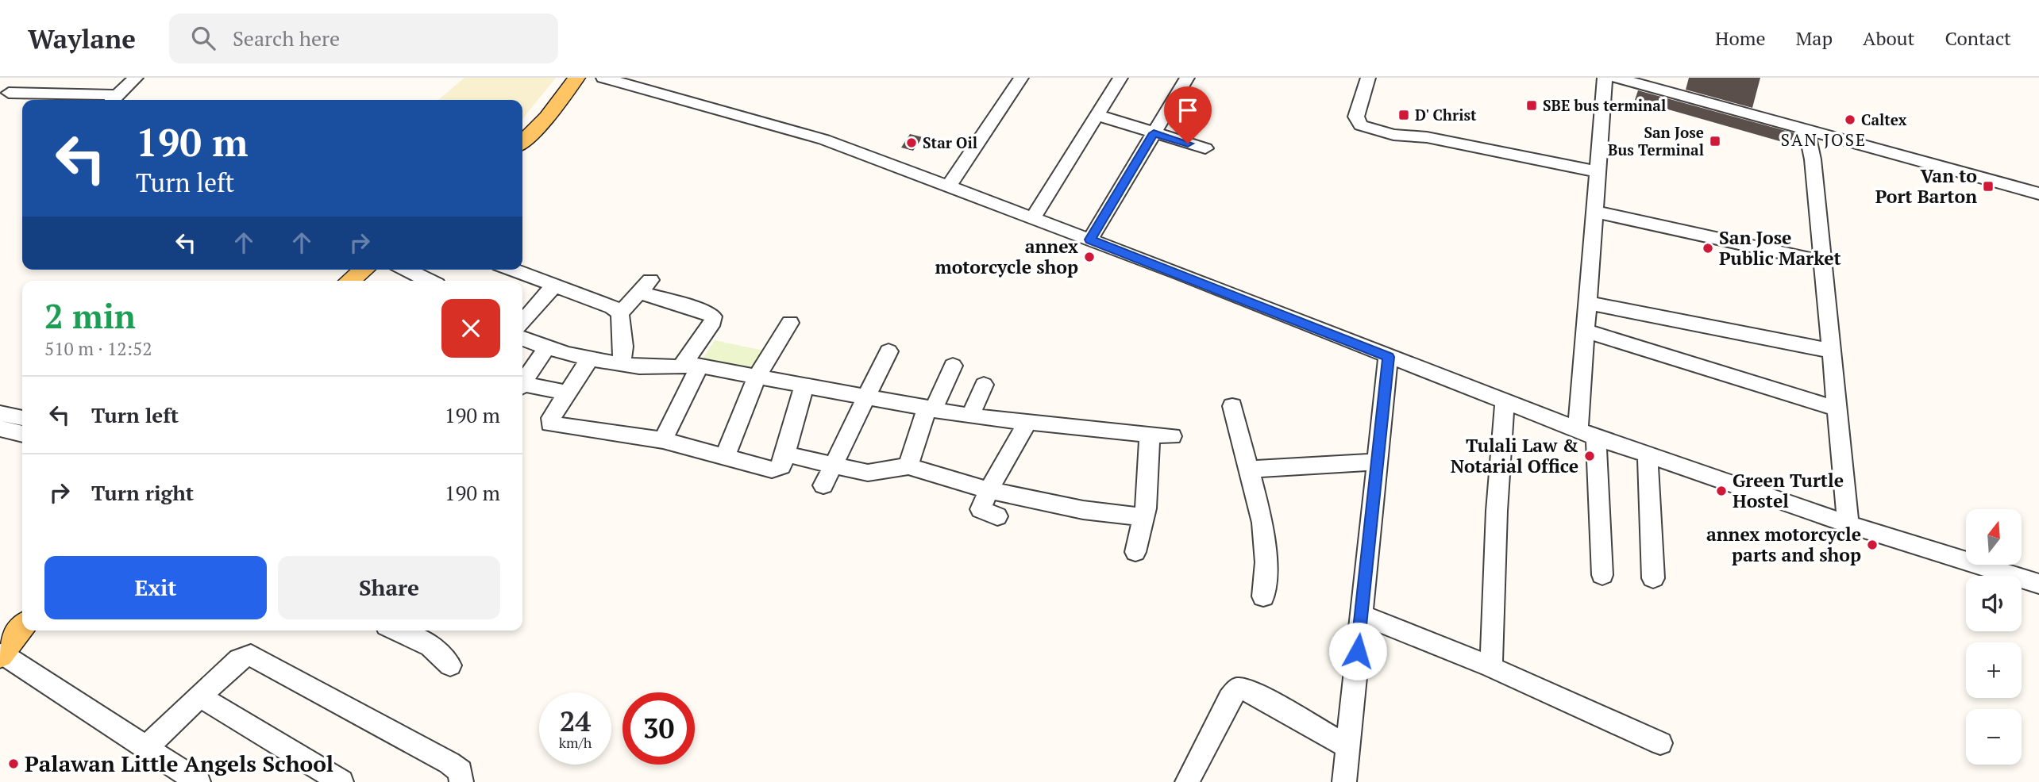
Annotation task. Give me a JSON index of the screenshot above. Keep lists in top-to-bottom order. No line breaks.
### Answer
{"districts":["SAN JOSE"],"places":{"transit":["SBE bus terminal","D' Christ","San Jose Bus Terminal","Van to Port Barton"],"other":["Caltex","Star Oil","San Jose Public Market","annex motorcycle shop","Tulali Law & Notarial Office","Green Turtle Hostel","annex motorcycle parts and shop","Palawan Little Angels School"]},"north":"top","page":{"header":"Waylane","search":"Search here","nav":["Home","Map","About","Contact"],"turn":["190 m","Turn left"],"heading":["2 min","510 m · 12:52"],"list":[{"name":"Turn left","value":"190 m"},{"name":"Turn right","value":"190 m"}],"map_buttons":["+","−"],"buttons":["Exit","Share"],"speed":"24 km/h","limit":"30"}}
